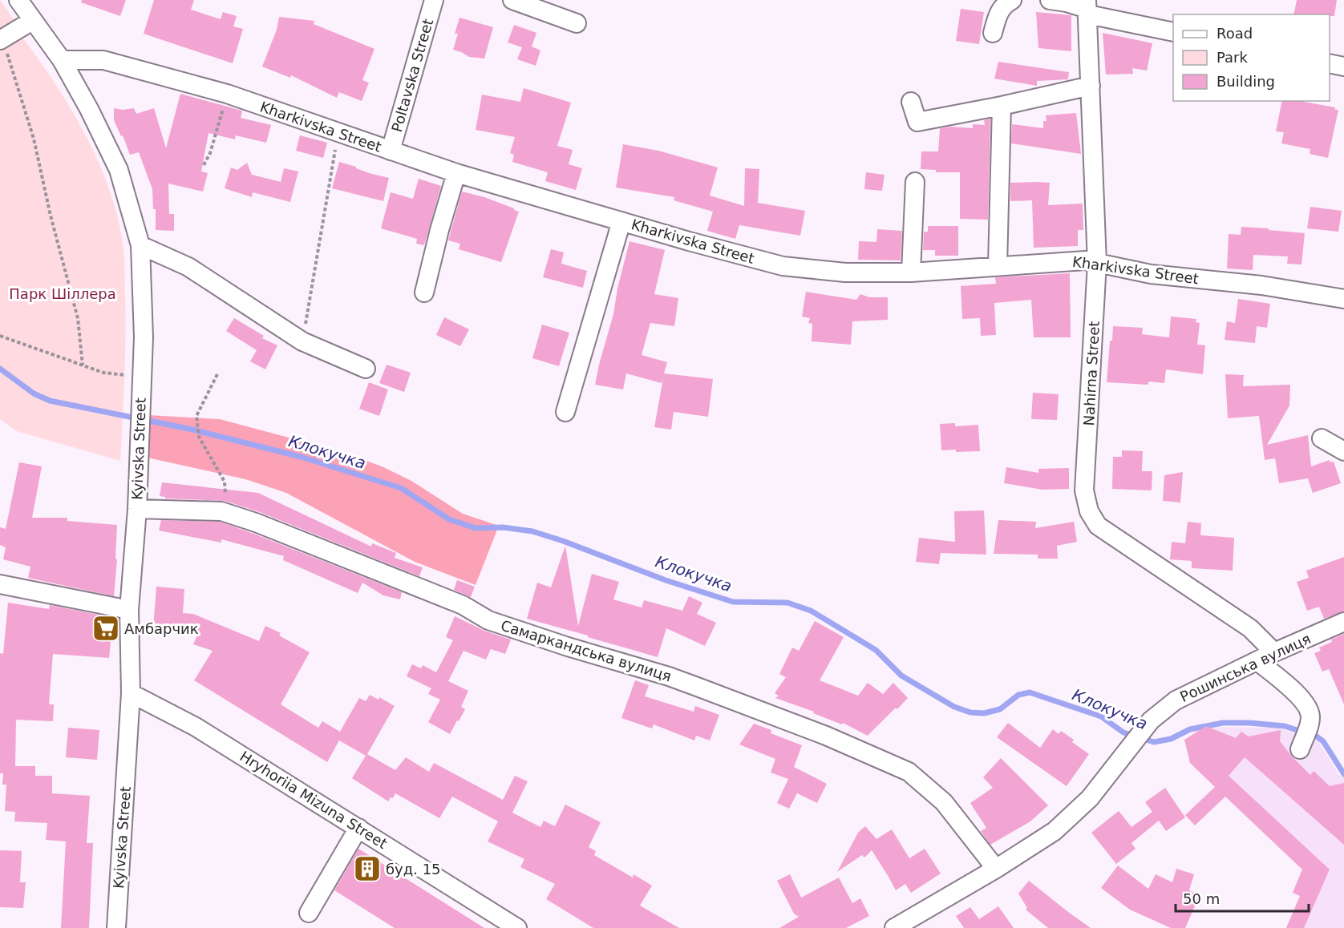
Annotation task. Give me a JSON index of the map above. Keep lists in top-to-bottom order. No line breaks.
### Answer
{"streets":{"street":["Poltavska Street","Kharkivska Street","Nahirna Street","Kyivska Street","Самаркандська вулиця","Рошинська вулиця","Hryhoriia Mizuna Street"]},"crossings":[["Poltavska Street","Kharkivska Street"],["Kharkivska Street","Nahirna Street"],["Kharkivska Street","Kyivska Street"],["Nahirna Street","Рошинська вулиця"],["Kyivska Street","Самаркандська вулиця"],["Kyivska Street","Hryhoriia Mizuna Street"],["Самаркандська вулиця","Рошинська вулиця"]],"water":["Клокучка"],"parks":["Парк Шіллера"],"places":{"supermarket":["Амбарчик"],"building":["буд. 15"]},"legend":["Road","Park","Building"],"scale_bar":"50 m"}
